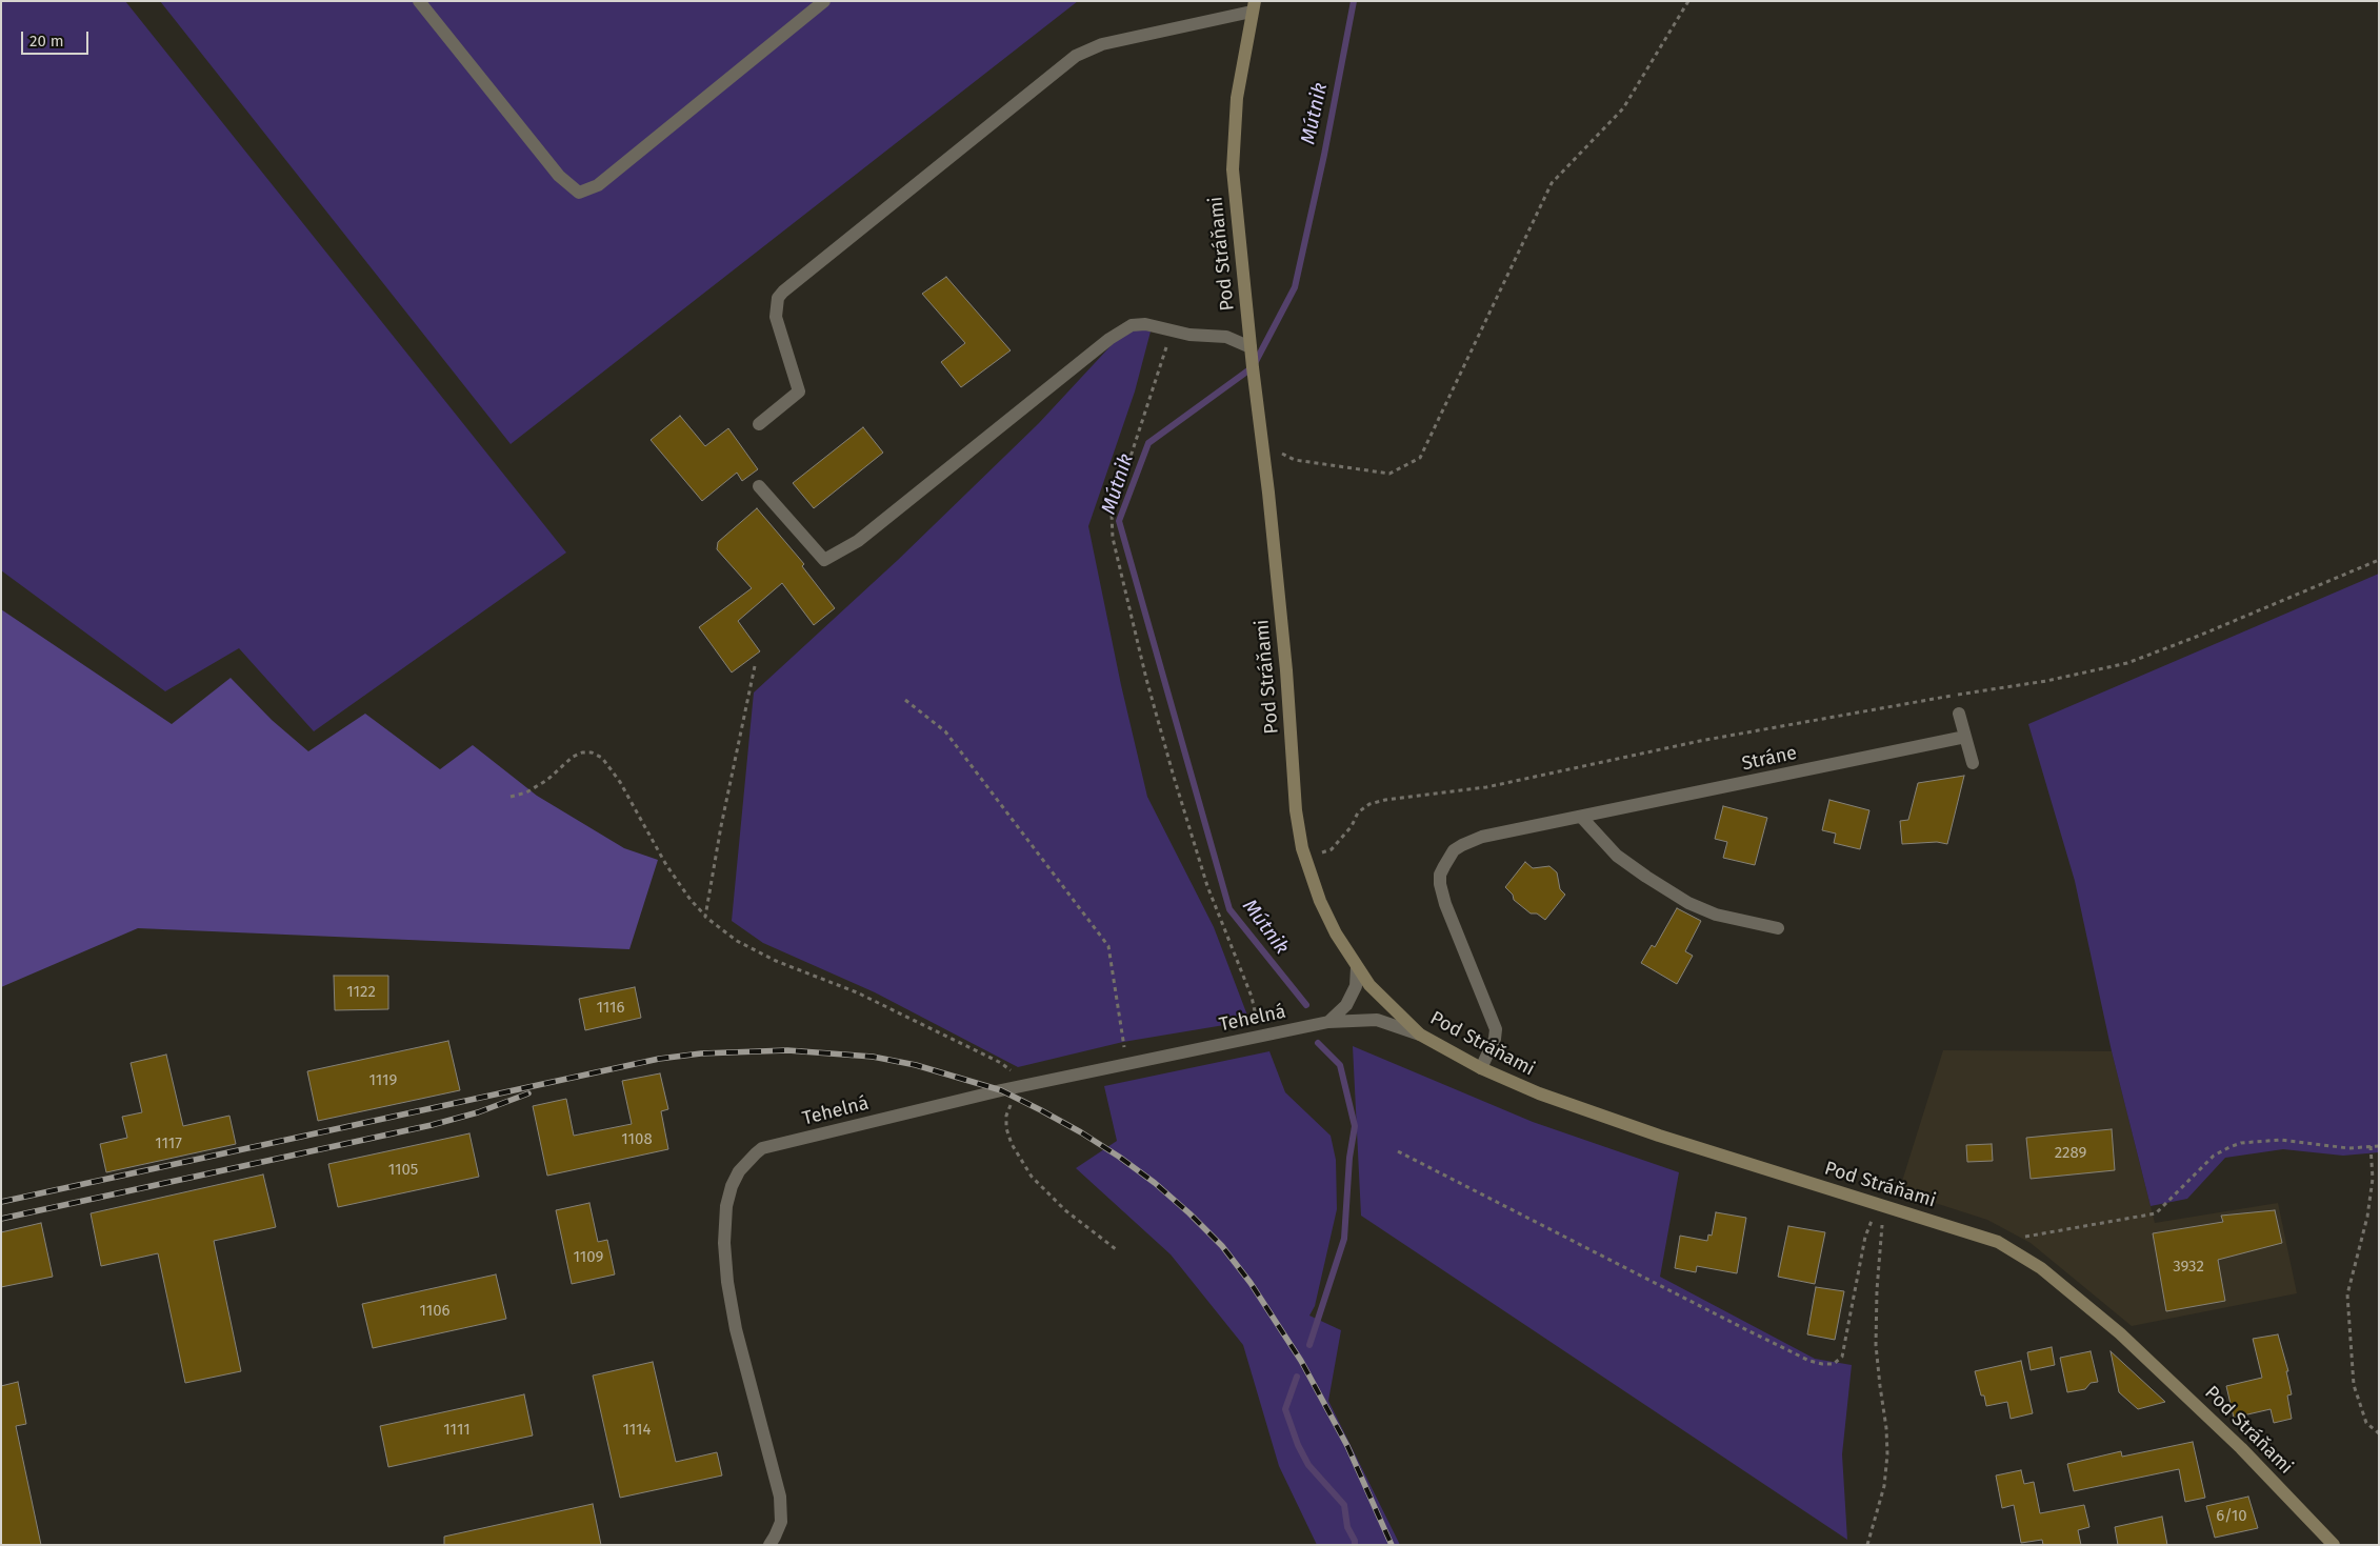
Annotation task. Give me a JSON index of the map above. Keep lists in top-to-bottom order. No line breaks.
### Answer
{"streets":{"street":["Pod Stráňami","Stráne","Tehelná"]},"crossings":[["Pod Stráňami","Stráne"],["Pod Stráňami","Tehelná"]],"water":["Mútnik"],"house_numbers":["1122","1116","1119","1108","1117","2289","1105","1109","3932","1106","1111","1114","6/10"],"scale_bar":"20 m"}
